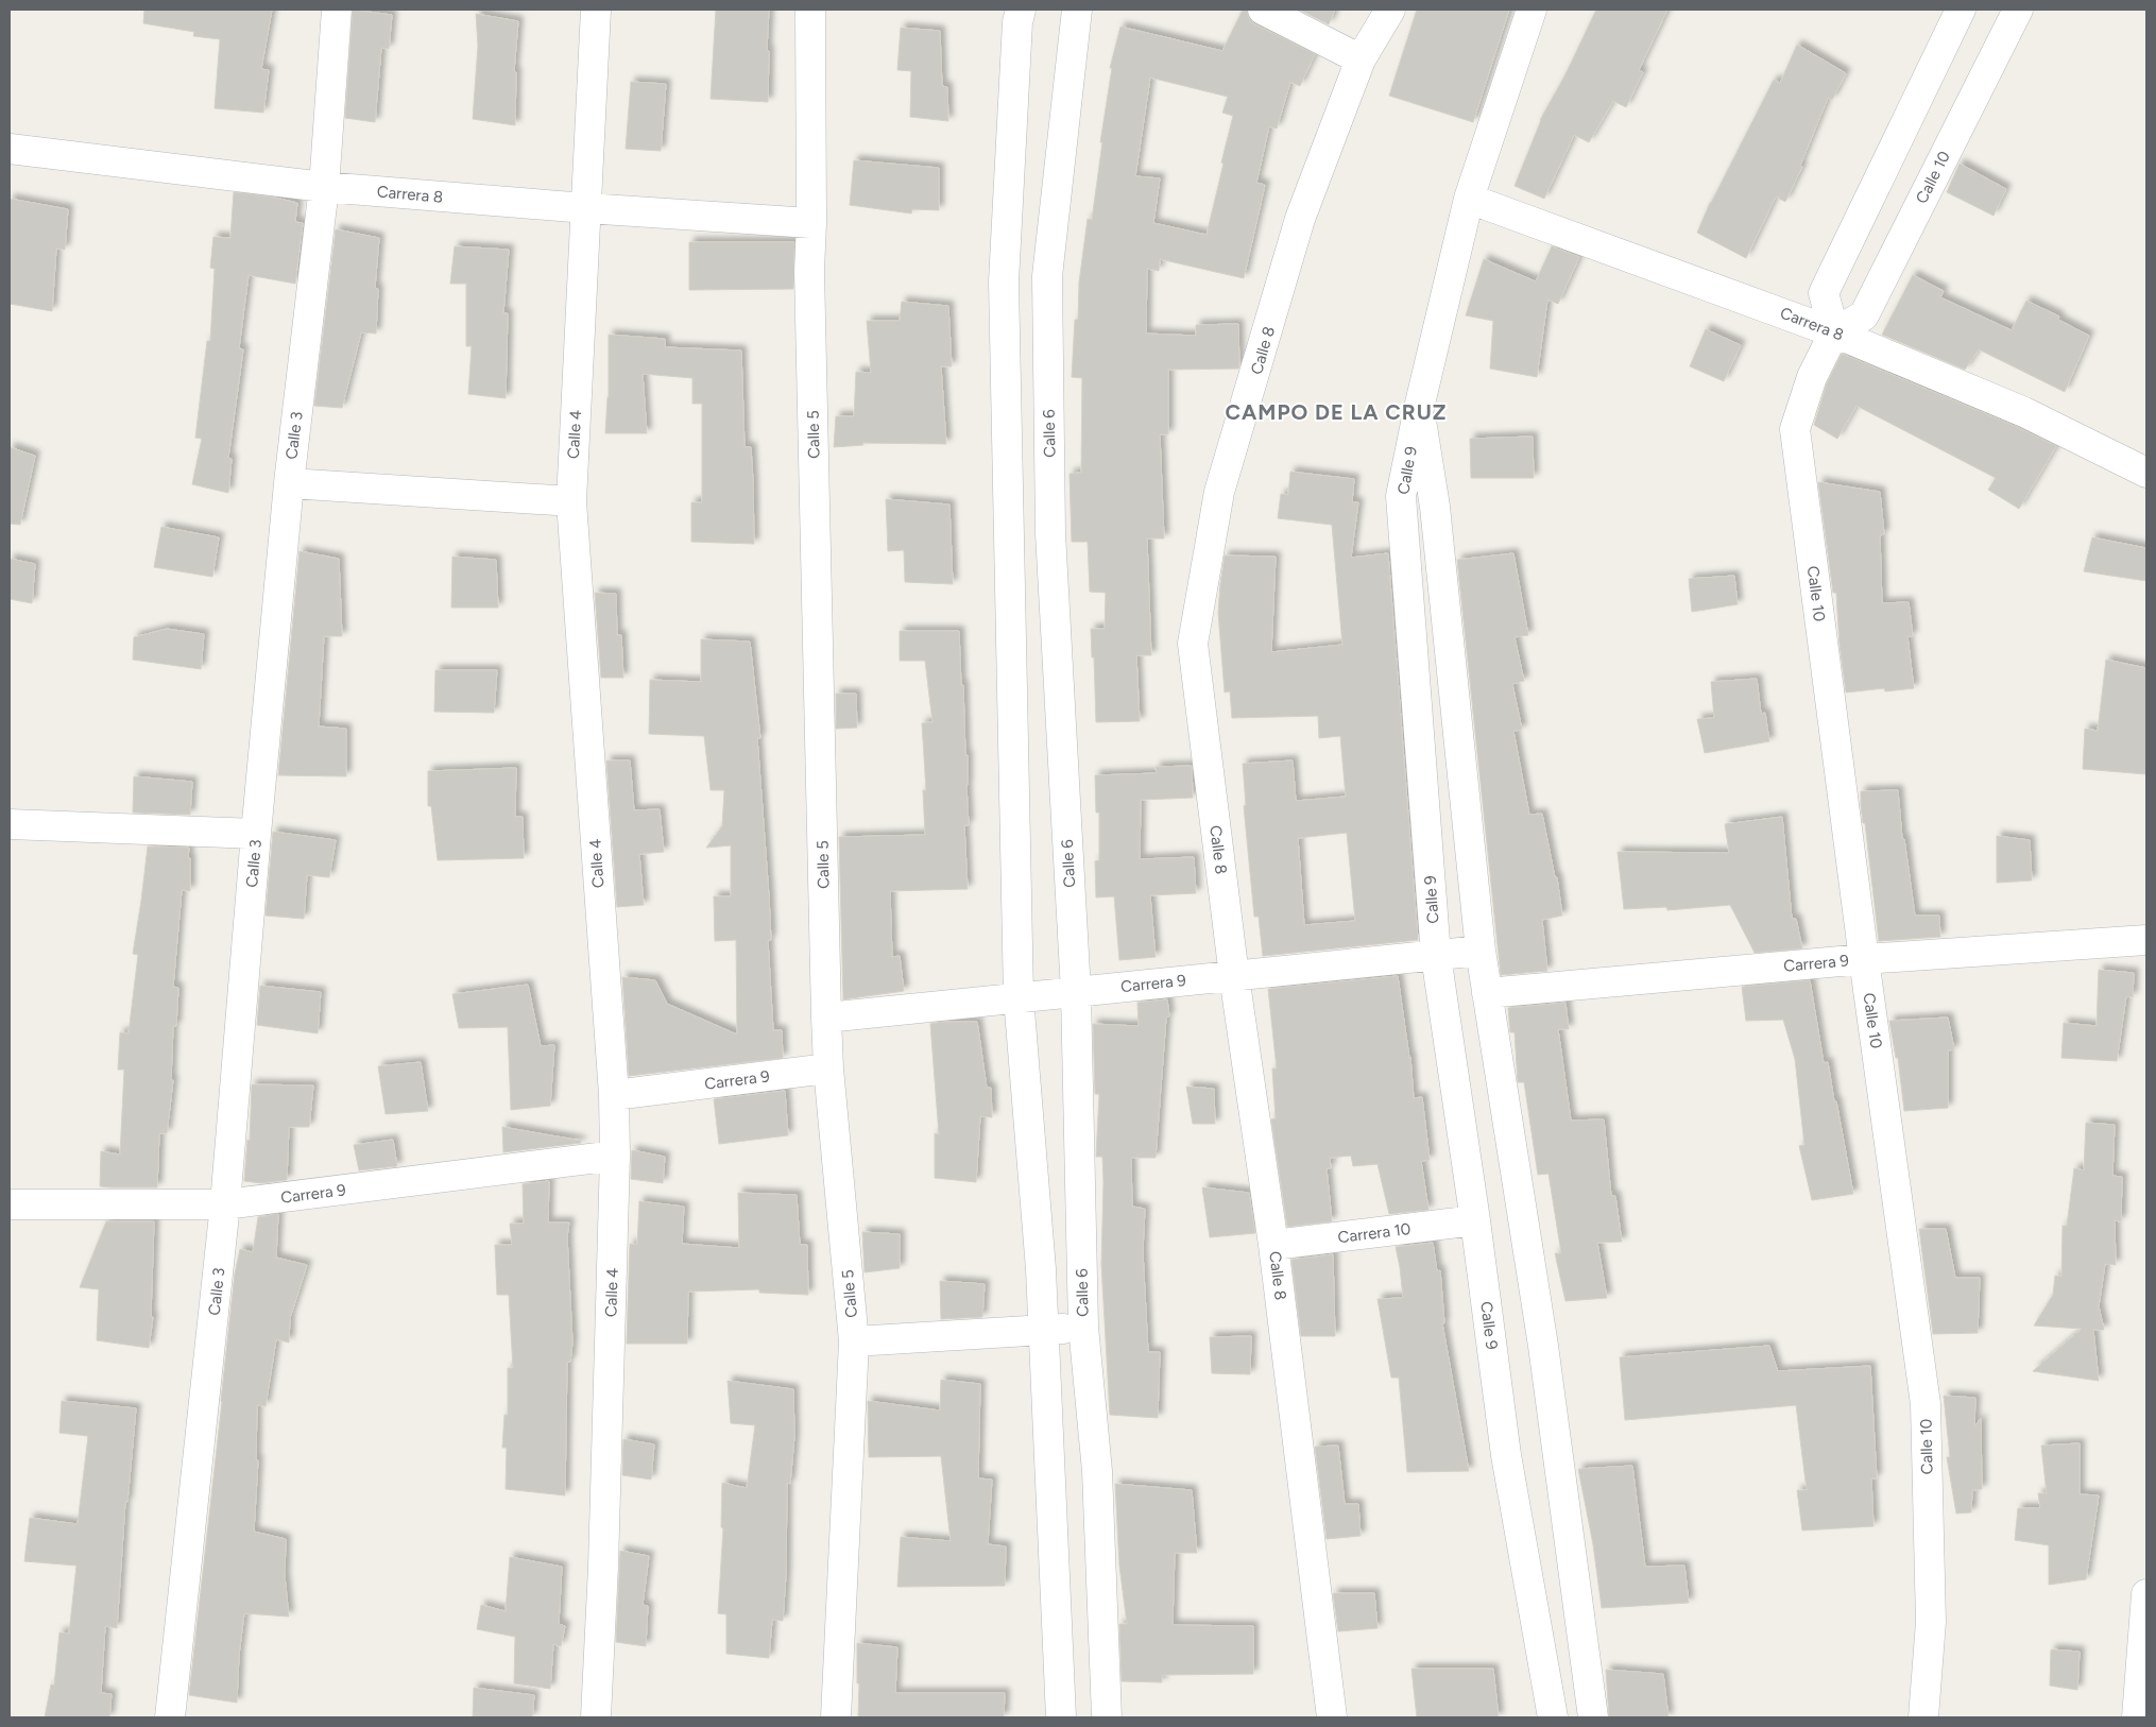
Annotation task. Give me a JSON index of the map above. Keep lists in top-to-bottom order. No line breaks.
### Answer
{"streets":{"street":["Calle 10","Carrera 8","Calle 8","Calle 6","Calle 4","Calle 5","Calle 3","Calle 9","Carrera 9","Carrera 10"]},"crossings":[["Calle 10","Carrera 8"],["Calle 10","Carrera 9"],["Carrera 8","Calle 4"],["Carrera 8","Calle 5"],["Carrera 8","Calle 3"],["Calle 8","Carrera 9"],["Calle 8","Carrera 10"],["Calle 6","Carrera 9"],["Calle 4","Carrera 9"],["Calle 5","Carrera 9"],["Calle 3","Carrera 9"],["Calle 9","Carrera 9"],["Calle 9","Carrera 10"]],"districts":["CAMPO DE LA CRUZ"]}
